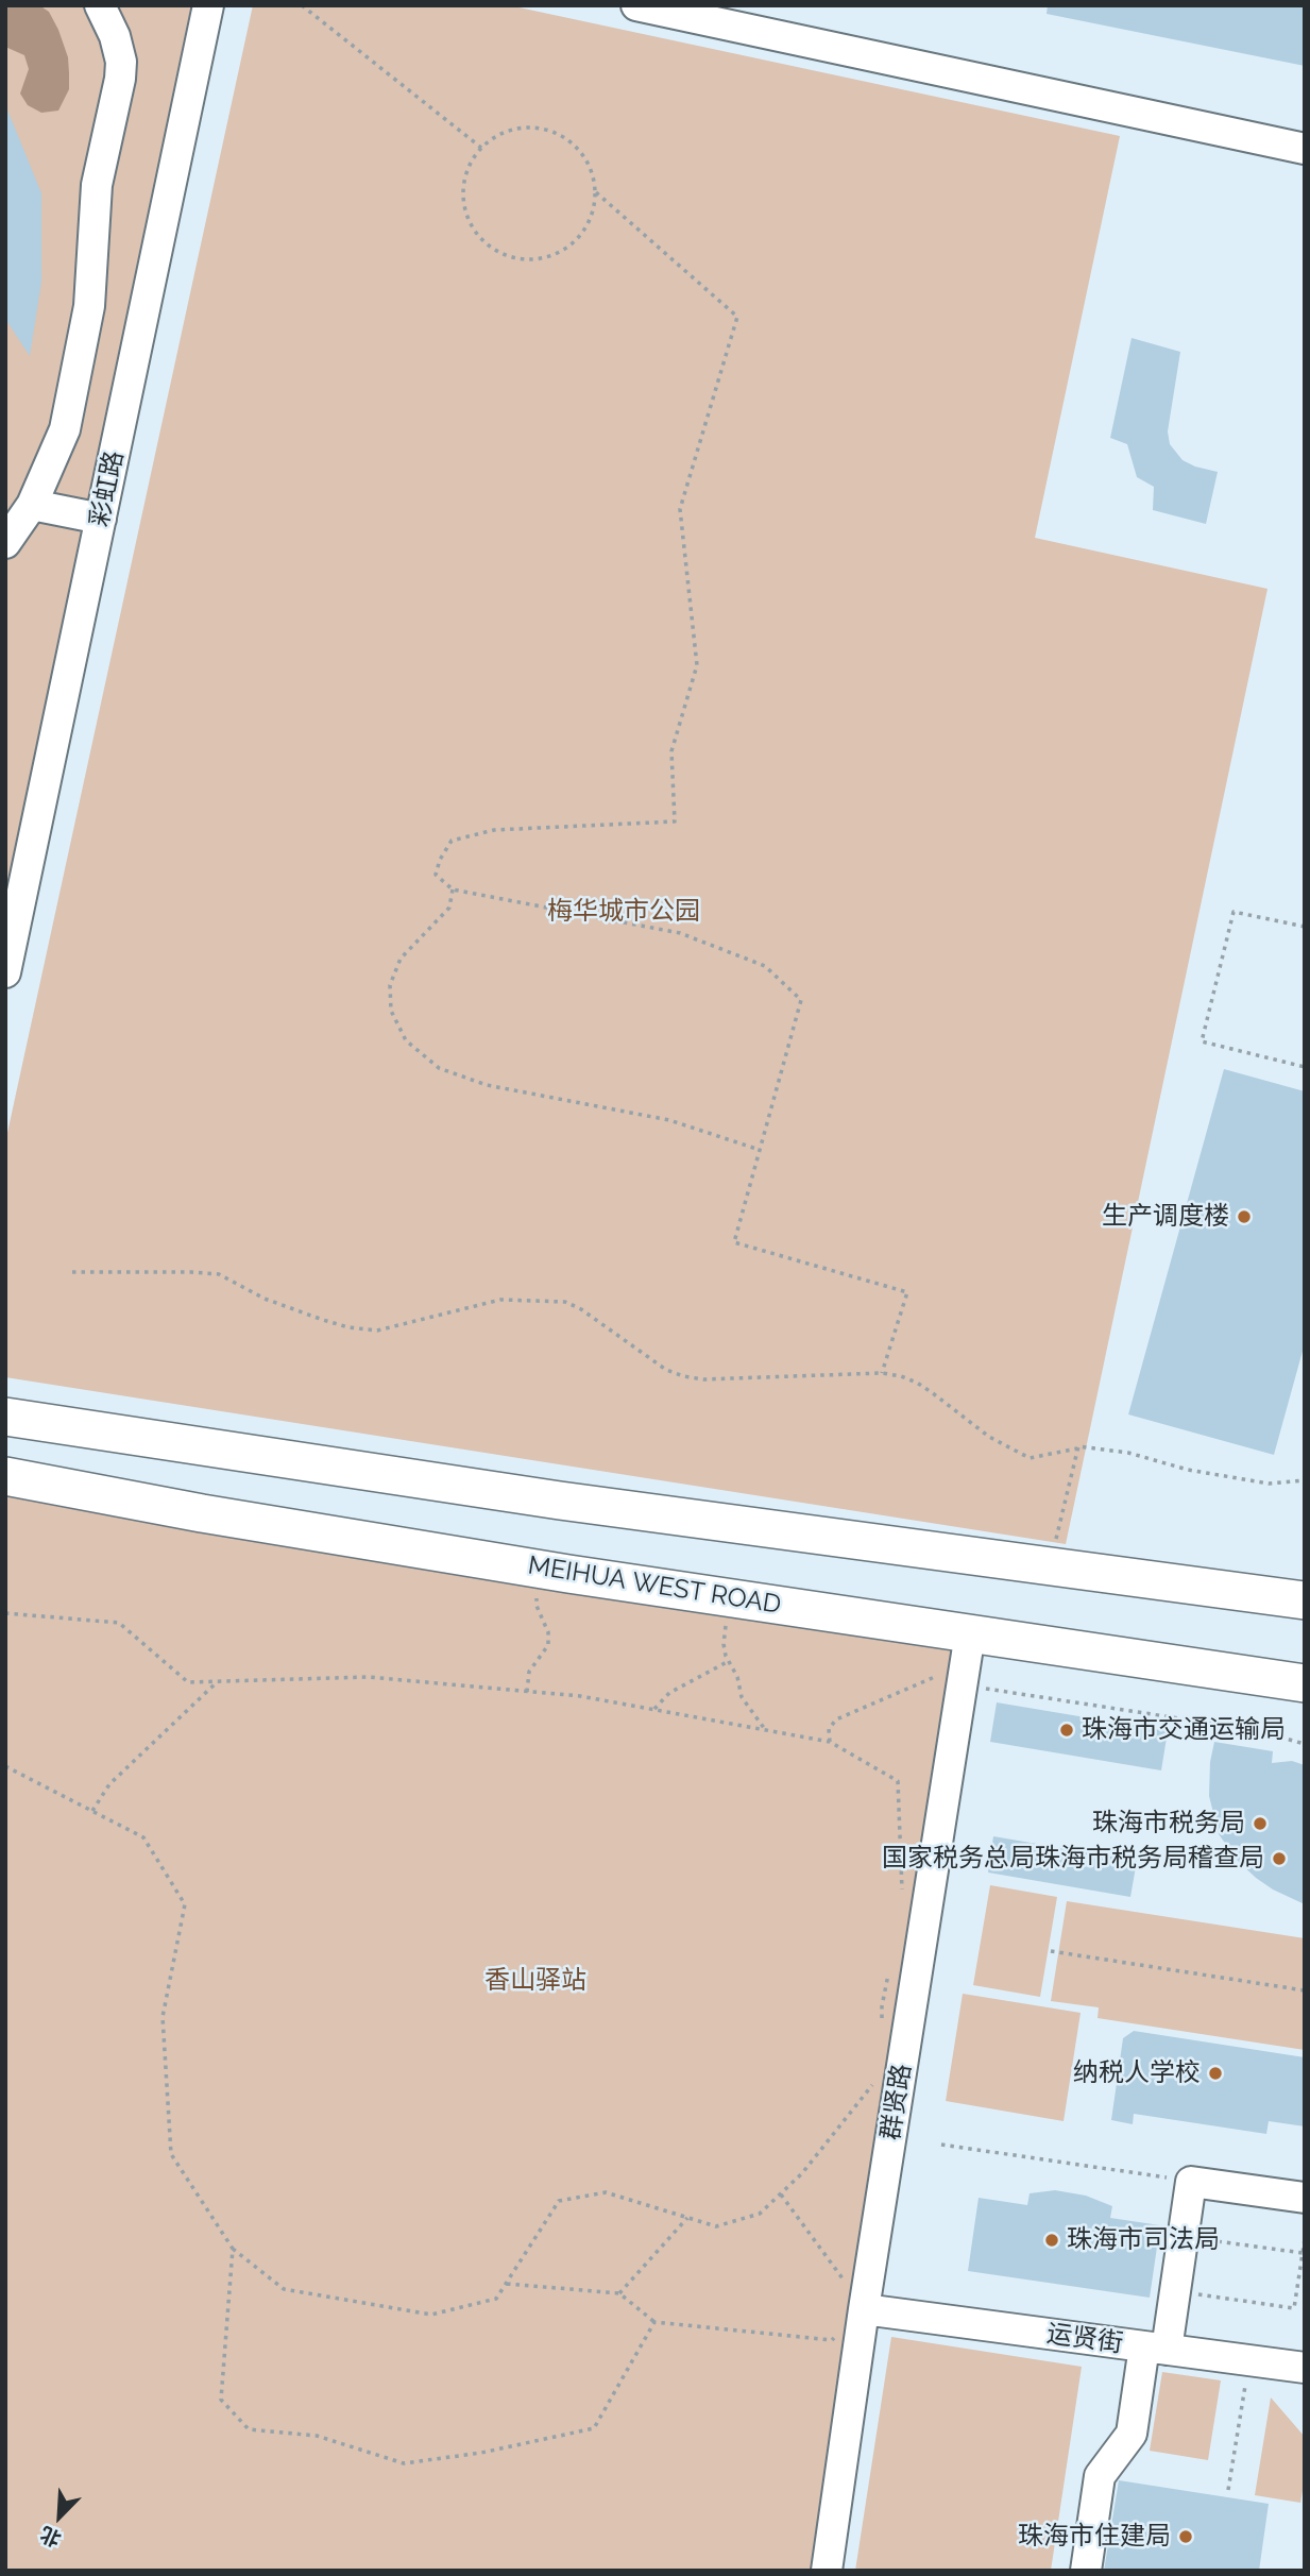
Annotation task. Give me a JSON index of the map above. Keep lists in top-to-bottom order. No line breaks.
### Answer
{"streets":{"main road":["MEIHUA WEST ROAD"],"street":["彩虹路","群贤路","运贤街"]},"crossings":[["MEIHUA WEST ROAD","群贤路"],["群贤路","运贤街"]],"parks":["梅华城市公园","香山驿站"],"places":["生产调度楼","珠海市交通运输局","珠海市税务局","国家税务总局珠海市税务局稽查局","纳税人学校","珠海市司法局","珠海市住建局"],"north":"bottom left"}
